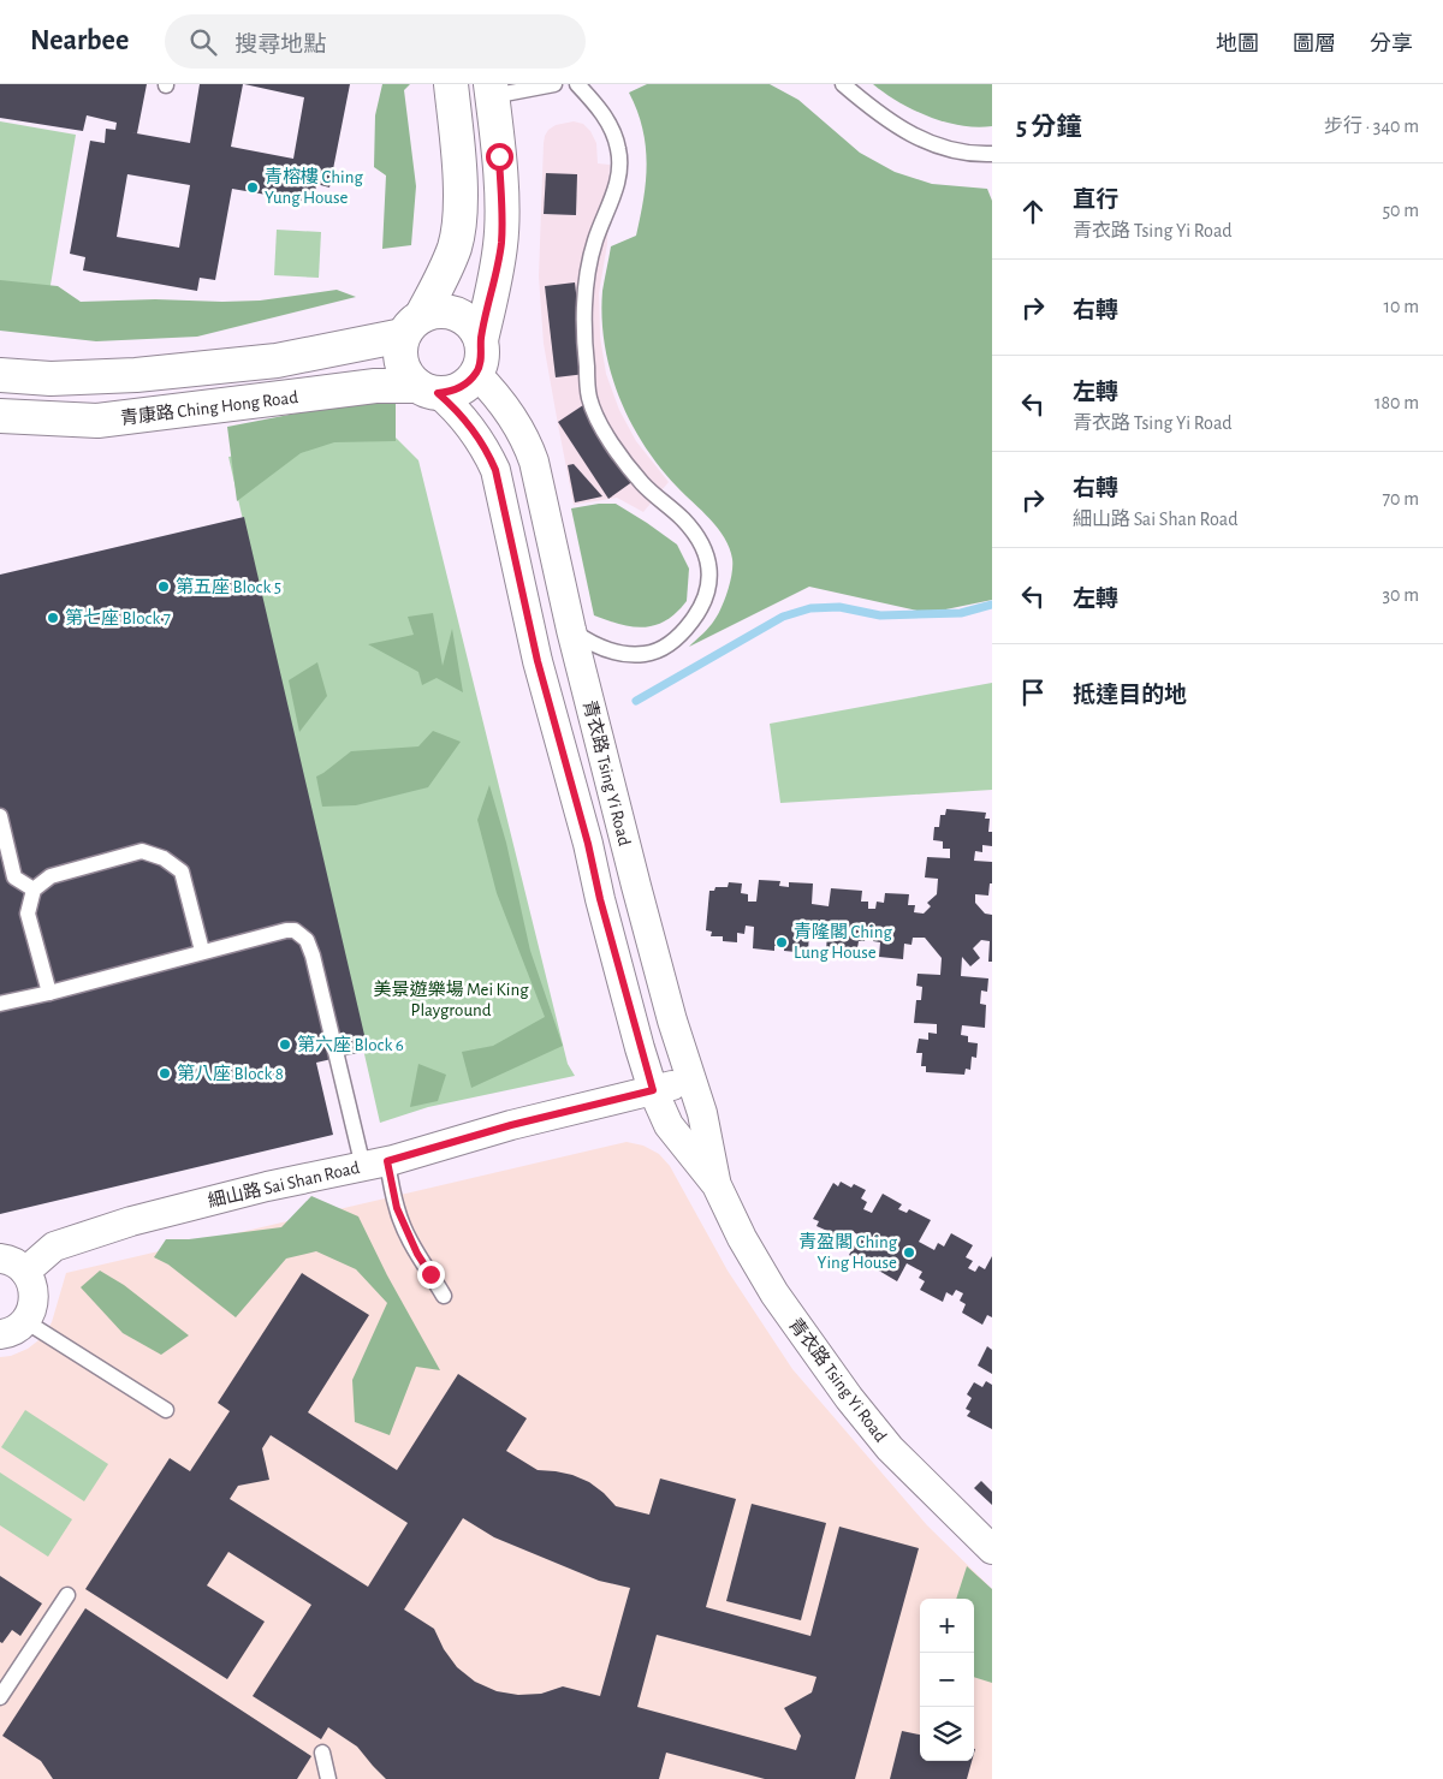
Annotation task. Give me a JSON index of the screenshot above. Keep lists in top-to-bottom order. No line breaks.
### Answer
{"streets":{"main road":["青康路 Ching Hong Road"],"street":["青衣路 Tsing Yi Road","細山路 Sai Shan Road"]},"crossings":[["青康路 Ching Hong Road","青衣路 Tsing Yi Road"],["青衣路 Tsing Yi Road","細山路 Sai Shan Road"]],"parks":["美景遊樂場 Mei King Playground"],"places":["青榕樓 Ching Yung House","第五座 Block 5","第七座 Block 7","青隆閣 Ching Lung House","第六座 Block 6","第八座 Block 8","青盈閣 Ching Ying House"],"page":{"header":"Nearbee","search":"搜尋地點","nav":["地圖","圖層","分享"],"heading":["5 分鐘","步行 · 340 m"],"list":[["直行","青衣路 Tsing Yi Road","50 m"],["右轉","10 m"],["左轉","青衣路 Tsing Yi Road","180 m"],["右轉","細山路 Sai Shan Road","70 m"],["左轉","30 m"],"抵達目的地"],"map_buttons":["+","−"]}}
